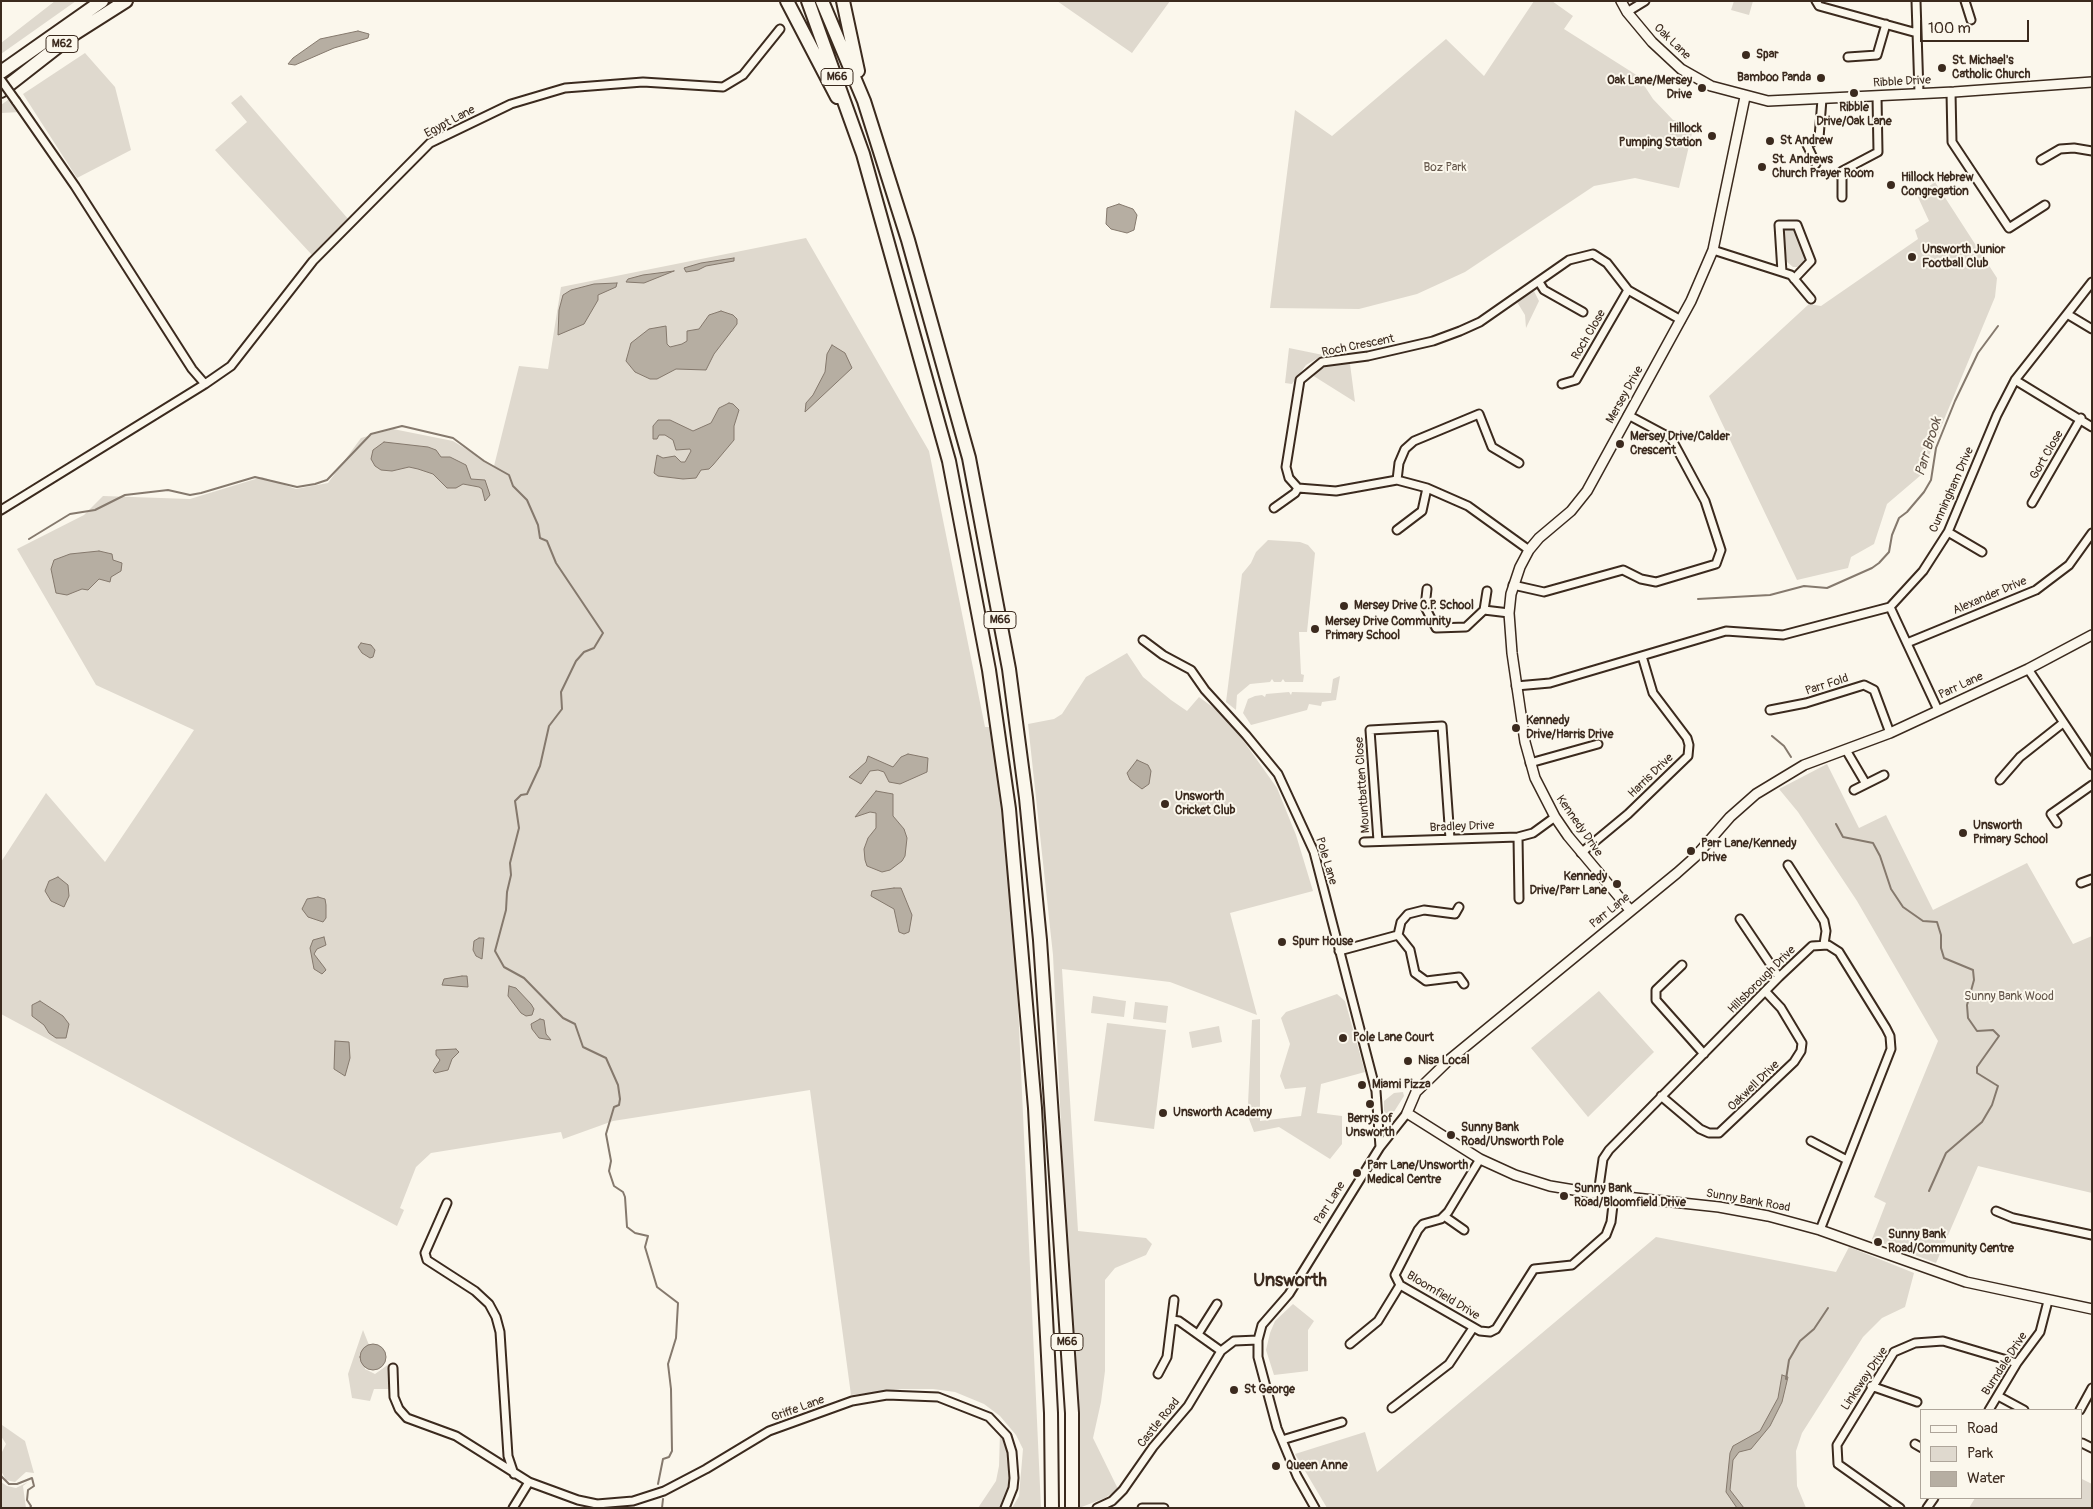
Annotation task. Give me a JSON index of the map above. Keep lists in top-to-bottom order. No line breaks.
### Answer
{"streets":{"highway":["M62","M66"],"street":["Oak Lane","Ribble Drive","Egypt Lane","Roch Close","Roch Crescent","Mersey Drive","Gort Close","Cunningham Drive","Alexander Drive","Parr Fold","Parr Lane","Harris Drive","Mountbatten Close","Kennedy Drive","Bradley Drive","Pole Lane","Hillsborough Drive","Oakwell Drive","Sunny Bank Road","Bloomfield Drive","Burndale Drive","Linksway Drive","Griffe Lane","Castle Road"]},"crossings":[["Oak Lane","Ribble Drive"],["Oak Lane","Mersey Drive"],["Ribble Drive","Mersey Drive"],["Roch Close","Roch Crescent"],["Roch Crescent","Mersey Drive"],["Mersey Drive","Kennedy Drive"],["Parr Fold","Parr Lane"],["Parr Lane","Kennedy Drive"],["Parr Lane","Pole Lane"],["Parr Lane","Sunny Bank Road"],["Harris Drive","Kennedy Drive"],["Mountbatten Close","Bradley Drive"],["Kennedy Drive","Bradley Drive"],["Hillsborough Drive","Oakwell Drive"],["Hillsborough Drive","Sunny Bank Road"],["Sunny Bank Road","Bloomfield Drive"],["Sunny Bank Road","Burndale Drive"],["Burndale Drive","Linksway Drive"]],"districts":["Unsworth"],"water":["Parr Brook"],"parks":["Boz Park","Sunny Bank Wood"],"places":["Spar","St. Michael's Catholic Church","Bamboo Panda","Oak Lane/Mersey Drive","Ribble Drive/Oak Lane","Hillock Pumping Station","St Andrew","St. Andrews Church Prayer Room","Hillock Hebrew Congregation","Unsworth Junior Football Club","Mersey Drive/Calder Crescent","Mersey Drive C.P. School","Mersey Drive Community Primary School","Kennedy Drive/Harris Drive","Unsworth Cricket Club","Unsworth Primary School","Parr Lane/Kennedy Drive","Kennedy Drive/Parr Lane","Spurr House","Pole Lane Court","Nisa Local","Miami Pizza","Berrys of Unsworth","Unsworth Academy","Sunny Bank Road/Unsworth Pole","Parr Lane/Unsworth Medical Centre","Sunny Bank Road/Bloomfield Drive","Sunny Bank Road/Community Centre","St George","Queen Anne"],"legend":["Road","Park","Water"],"scale_bar":"100 m"}
